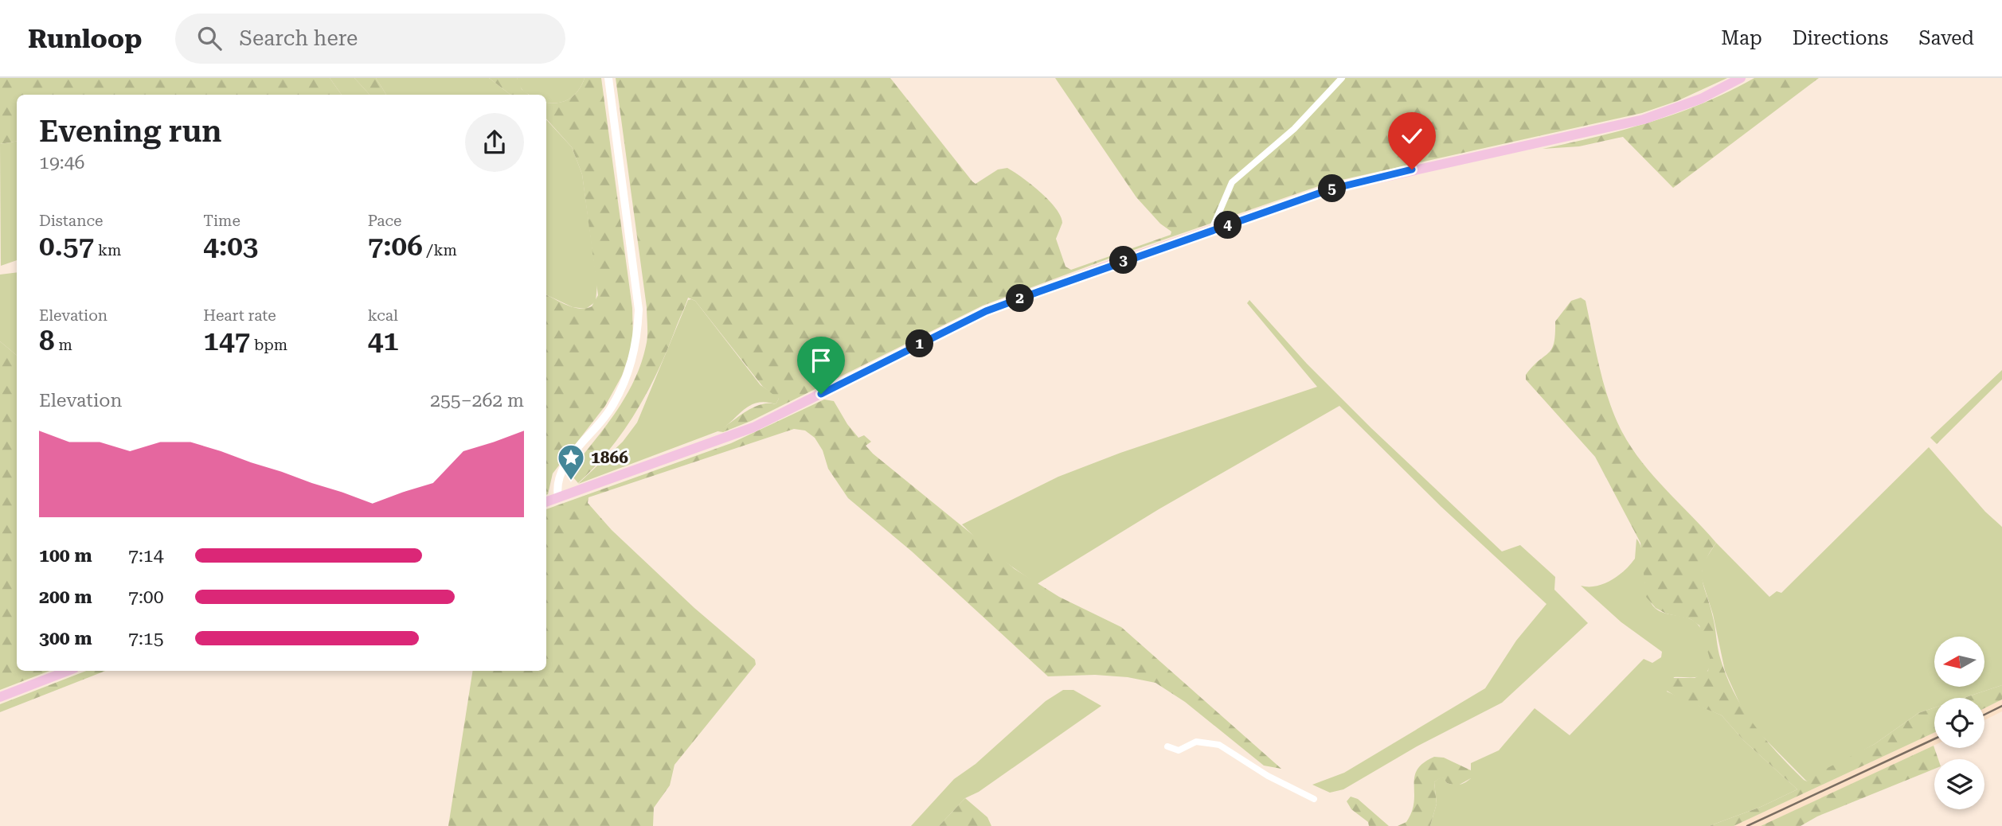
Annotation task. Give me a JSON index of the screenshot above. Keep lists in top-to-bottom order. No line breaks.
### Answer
{"places":{"place":["1866"]},"north":"left","page":{"header":"Runloop","search":"Search here","nav":["Map","Directions","Saved"],"heading":["Evening run","19:46"],"pins":["5","4","3","2","1"],"stats":[["Distance","0.57 km"],["Time","4:03"],["Pace","7:06 /km"],["Elevation","8 m"],["Heart rate","147 bpm"],["kcal","41"]],"chart":["Elevation","255–262 m"],"list":[{"name":"100 m","note":"7:14"},{"name":"200 m","note":"7:00"},{"name":"300 m","note":"7:15"}]}}
